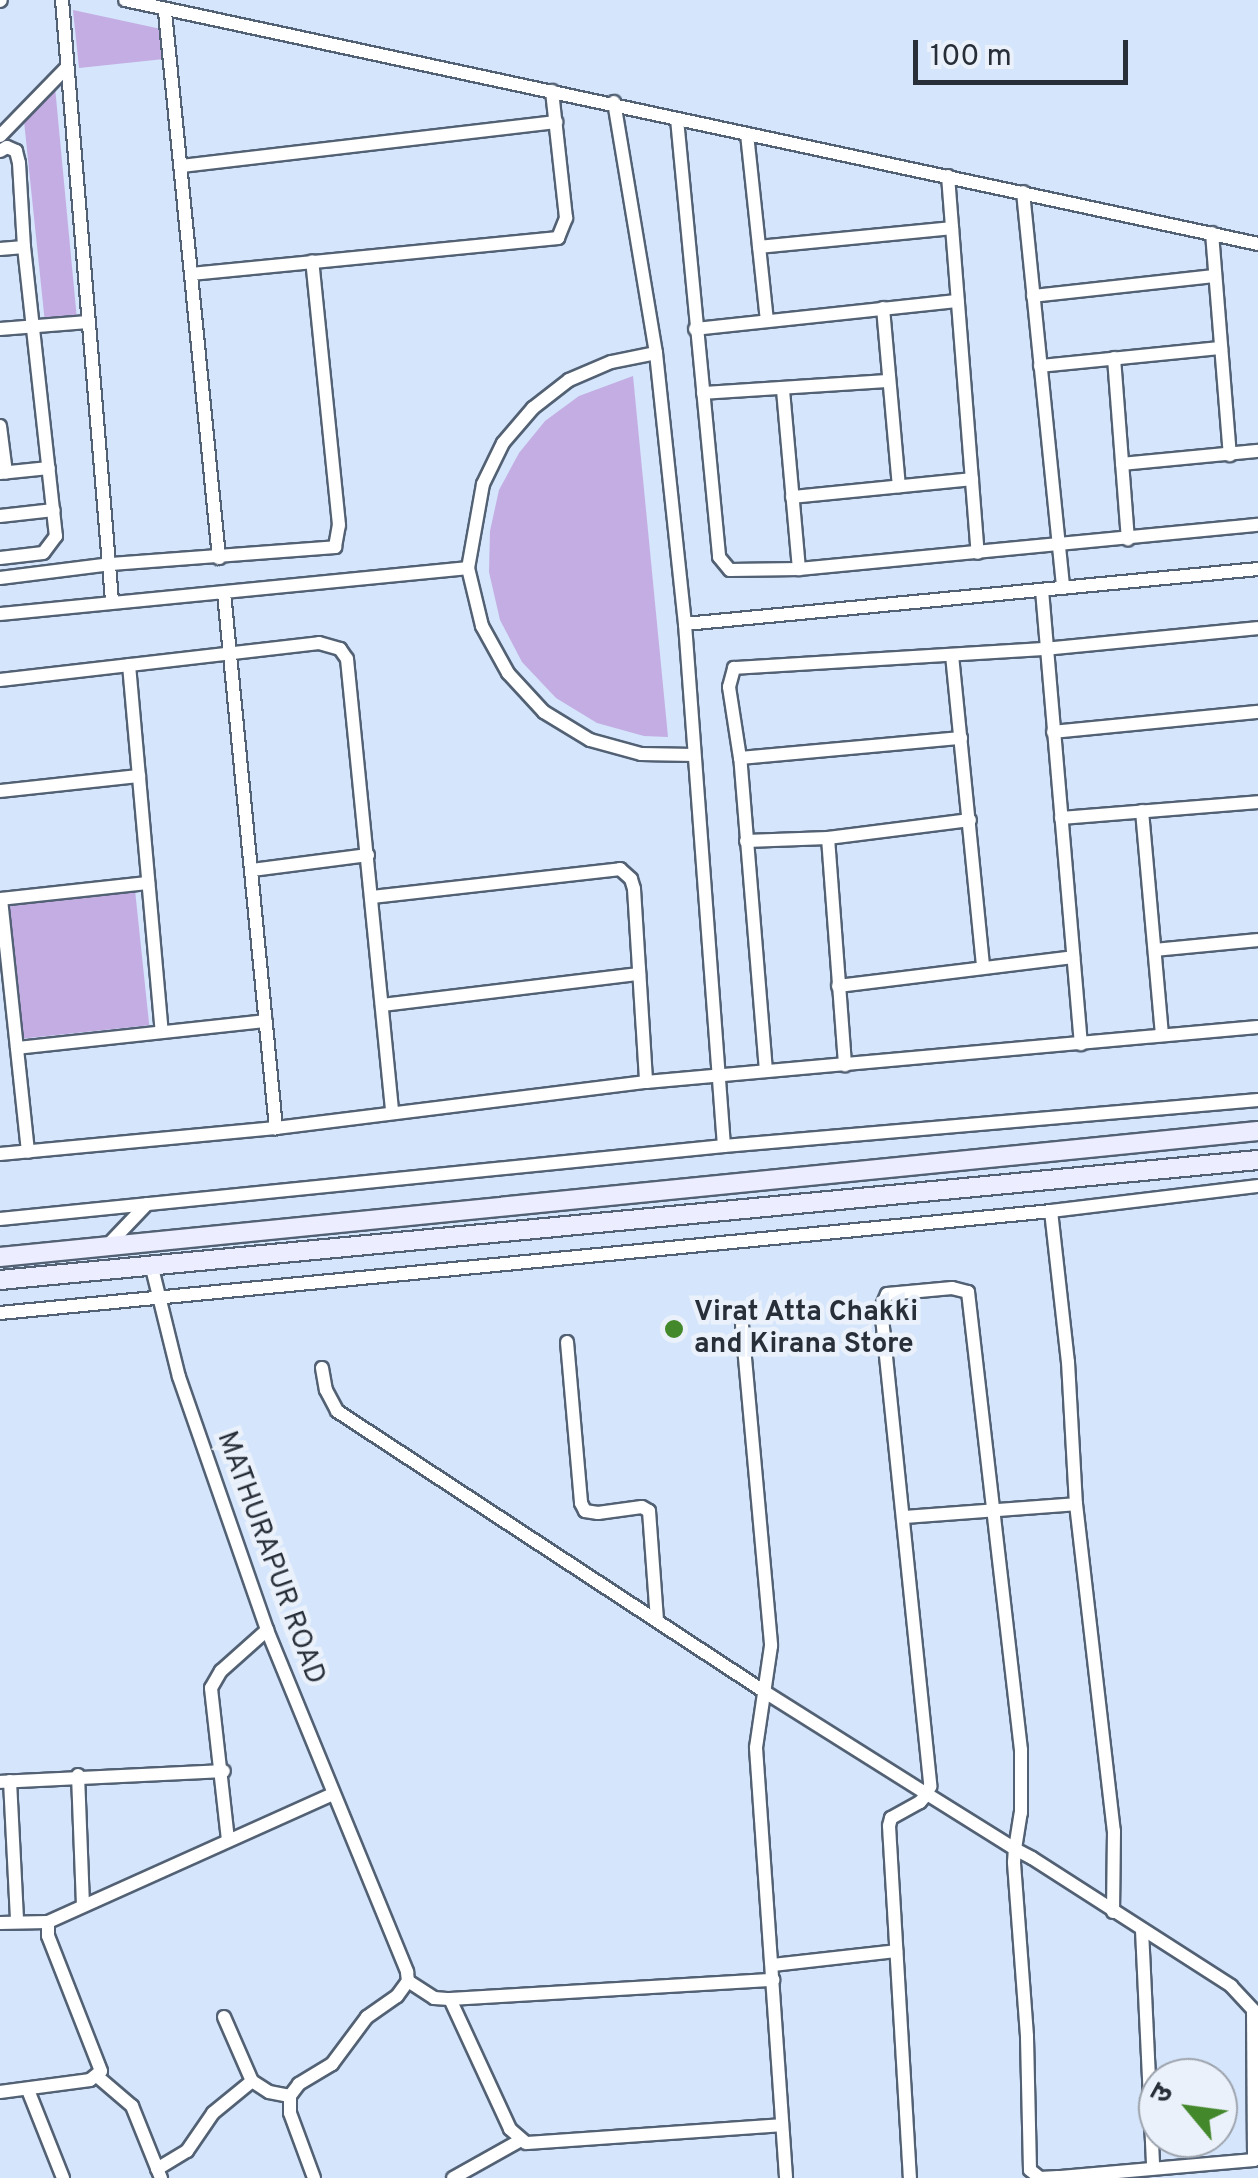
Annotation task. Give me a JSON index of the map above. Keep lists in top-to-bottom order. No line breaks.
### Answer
{"streets":{"street":["MATHURAPUR ROAD"]},"places":["Virat Atta Chakki and Kirana Store"],"scale_bar":"100 m","north":"top left"}
